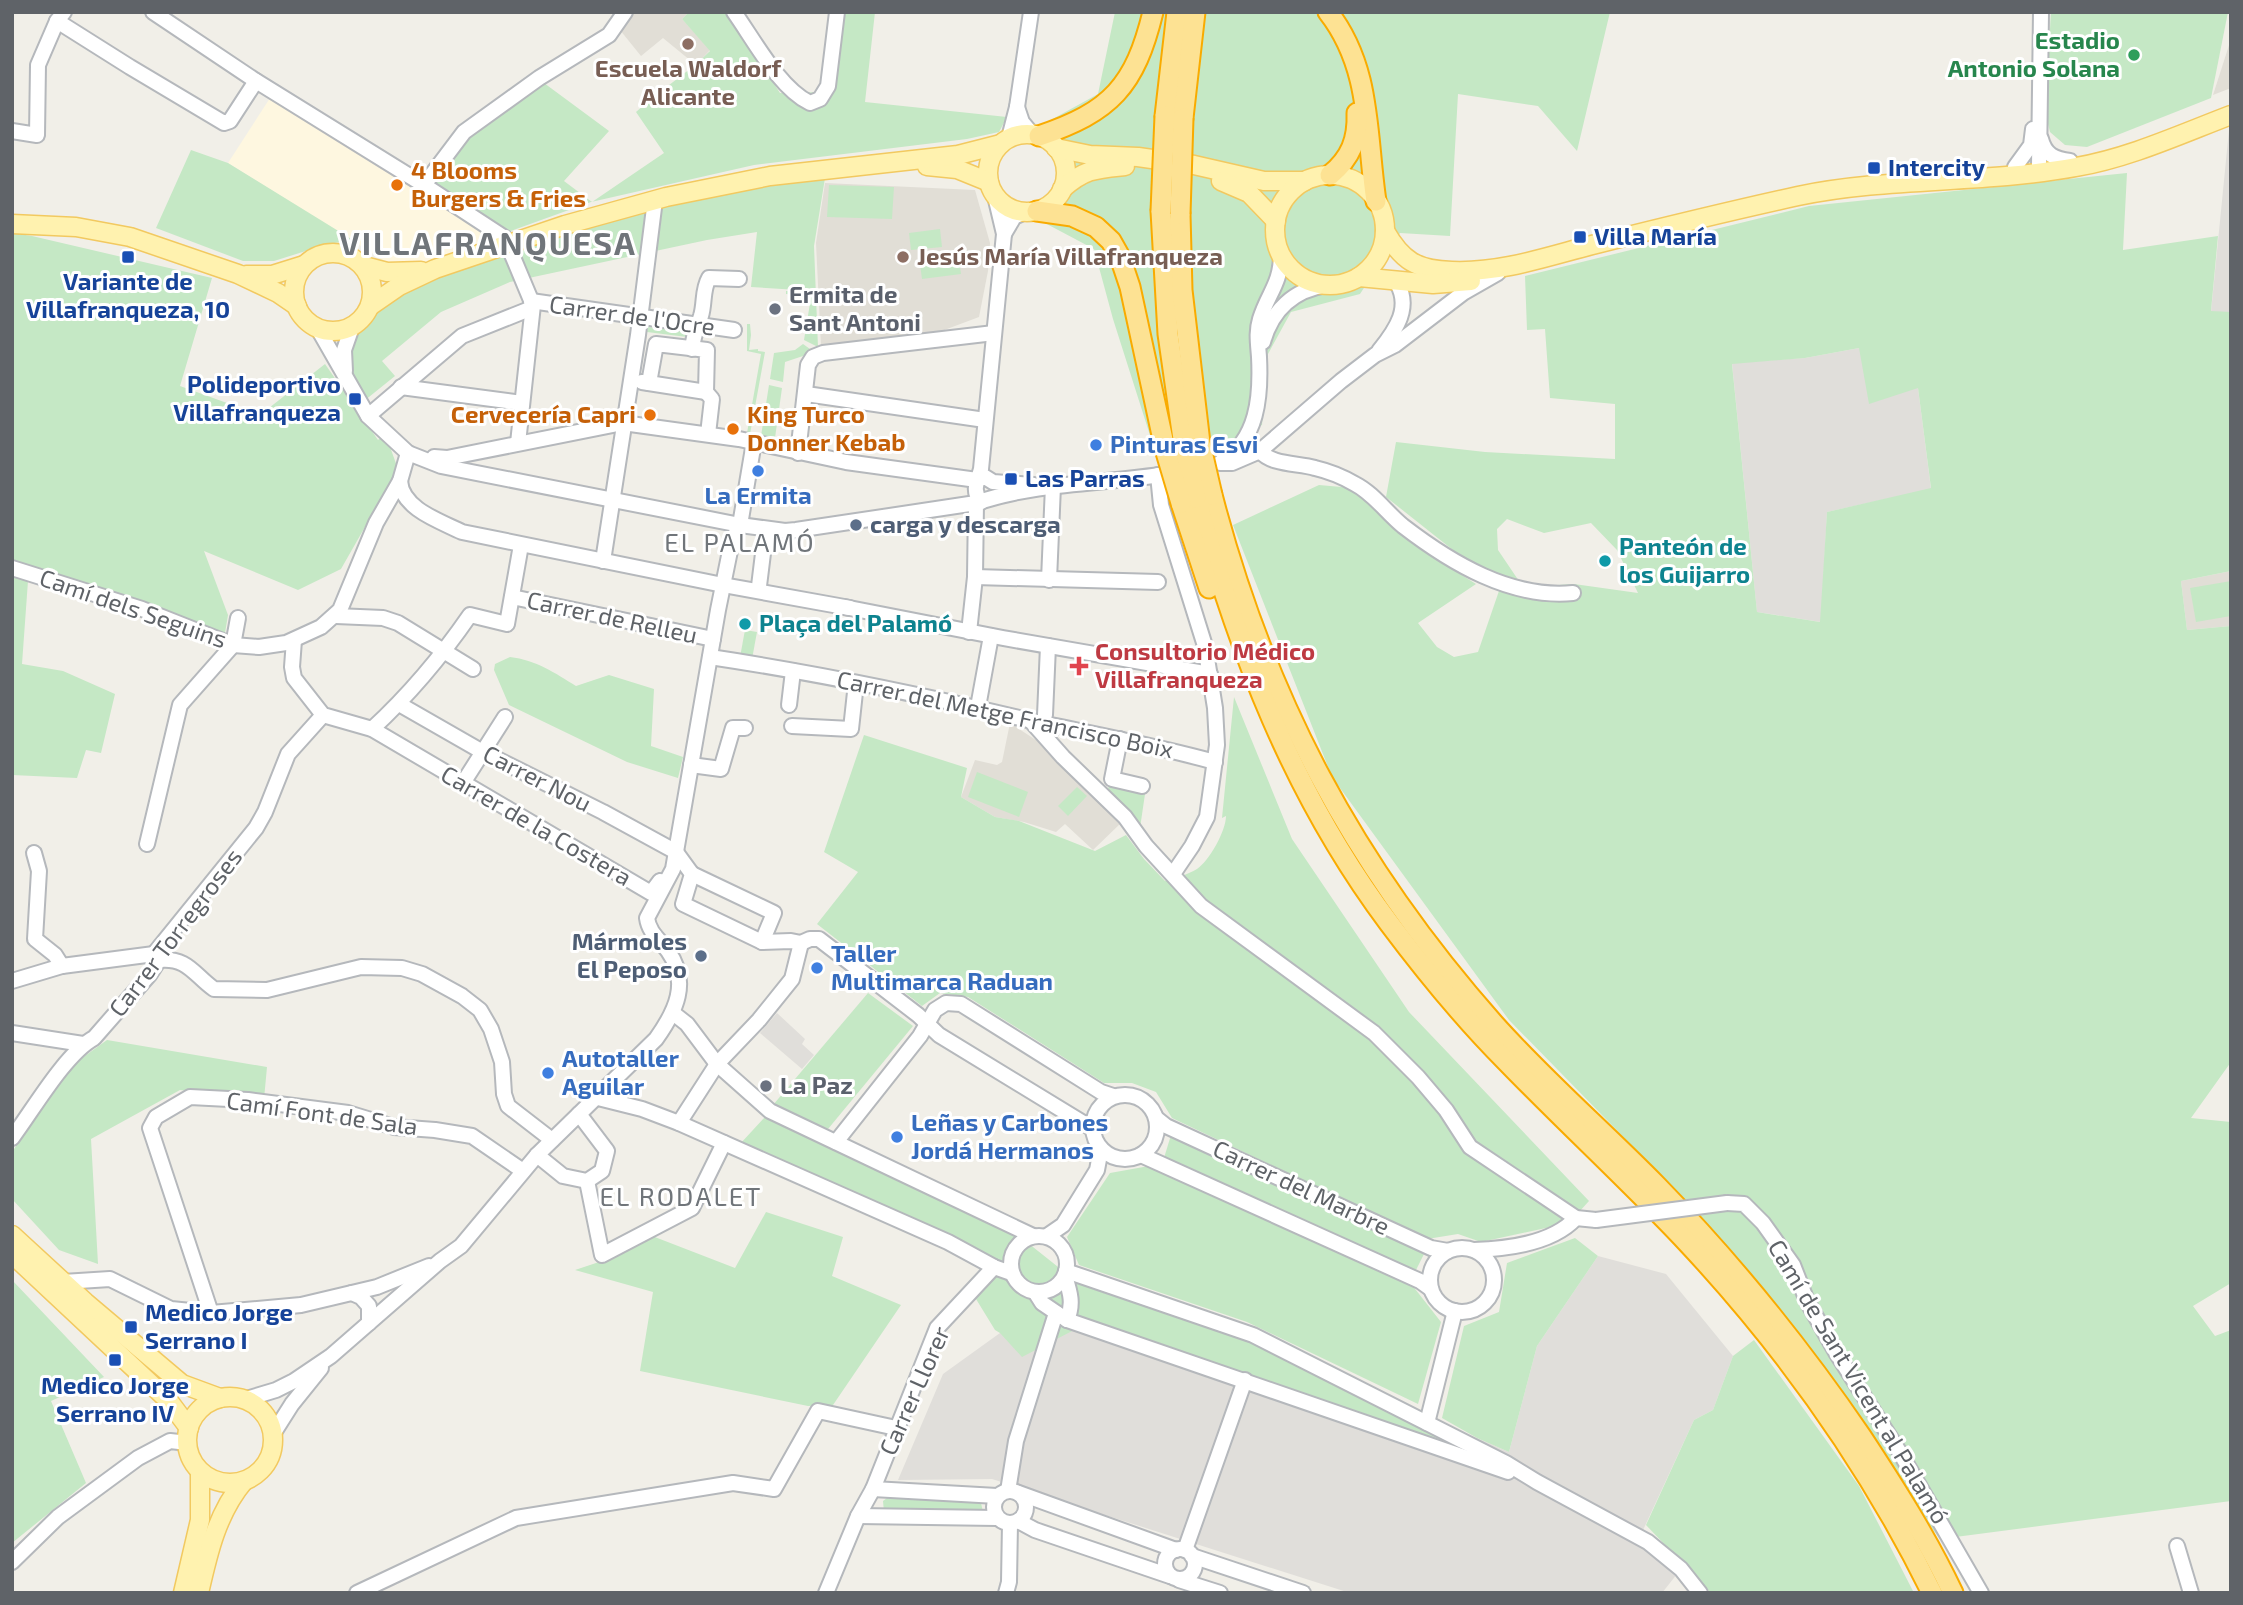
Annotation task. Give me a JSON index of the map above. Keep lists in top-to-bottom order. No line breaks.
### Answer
{"streets":{"street":["Carrer de l'Ocre","Camí dels Seguins","Carrer de Relleu","Carrer del Metge Francisco Boix","Carrer Nou","Carrer de la Costera","Carrer Torregroses","Camí Font de Sala","Carrer del Marbre","Camí de Sant Vicent al Palamó","Carrer Llorer"]},"crossings":[["Carrer del Metge Francisco Boix","Camí de Sant Vicent al Palamó"],["Carrer Nou","Carrer de la Costera"],["Carrer de la Costera","Carrer Torregroses"]],"districts":["VILLAFRANQUESA","EL PALAMÓ","EL RODALET"],"places":{"other":["Escuela Waldorf Alicante","Estadio Antonio Solana","4 Blooms Burgers & Fries","Jesús María Villafranqueza","Ermita de Sant Antoni","Cervecería Capri","King Turco Donner Kebab","Pinturas Esvi","La Ermita","carga y descarga","Panteón de los Guijarro","Plaça del Palamó","Mármoles El Peposo","Taller Multimarca Raduan","Autotaller Aguilar","La Paz","Leñas y Carbones Jordá Hermanos"],"transit":["Intercity","Villa María","Variante de Villafranqueza, 10","Polideportivo Villafranqueza","Las Parras","Medico Jorge Serrano I","Medico Jorge Serrano IV"],"health":["Consultorio Médico Villafranqueza"]}}
